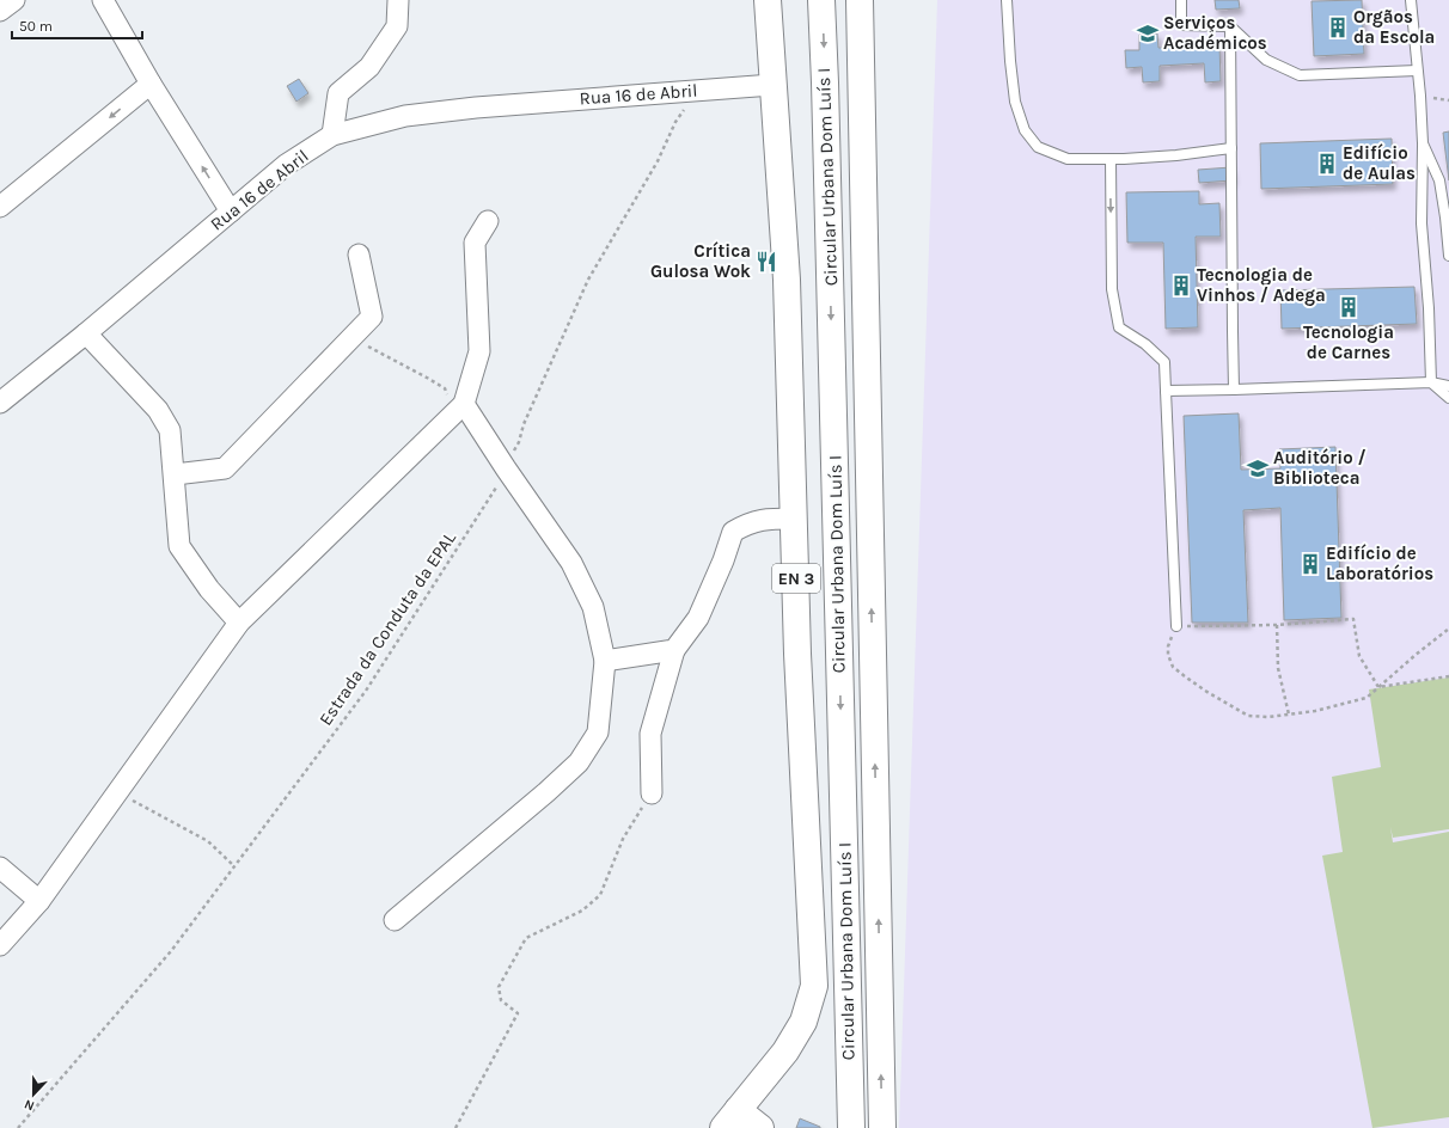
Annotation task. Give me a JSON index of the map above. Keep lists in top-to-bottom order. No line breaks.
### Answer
{"streets":{"main road":["Circular Urbana Dom Luís I","EN 3"],"street":["Rua 16 de Abril"],"path":["Estrada da Conduta da EPAL"]},"crossings":[["Rua 16 de Abril","EN 3"],["Rua 16 de Abril","Estrada da Conduta da EPAL"]],"places":{"building":["Orgãos da Escola","Edifício de Aulas","Tecnologia de Vinhos / Adega","Tecnologia de Carnes","Edifício de Laboratórios"],"school or university":["Serviços Académicos","Auditório / Biblioteca"],"restaurant":["Crítica Gulosa Wok"]},"scale_bar":"50 m","north":"bottom"}
